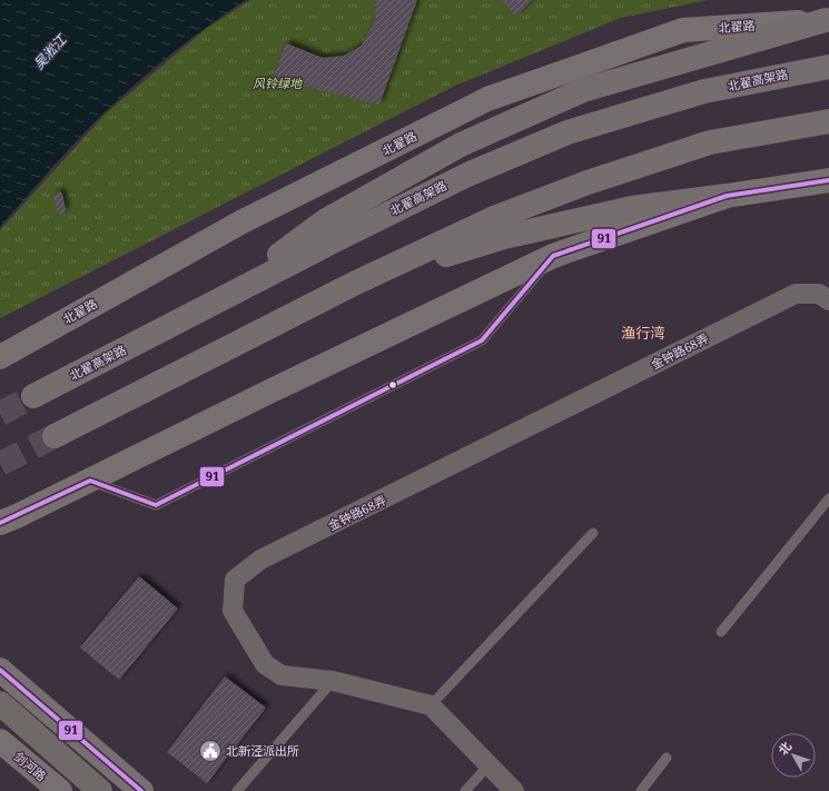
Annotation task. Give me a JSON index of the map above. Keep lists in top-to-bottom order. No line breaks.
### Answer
{"streets":{"highway":["北翟高架路"],"main road":["北翟路","剑河路"],"street":["金钟路68弄"]},"districts":["渔行湾"],"water":["吴淞江"],"parks":["风铃绿地"],"places":{"public building":["北新泾派出所"]},"lines":["transit line 91"],"north":"top left"}
